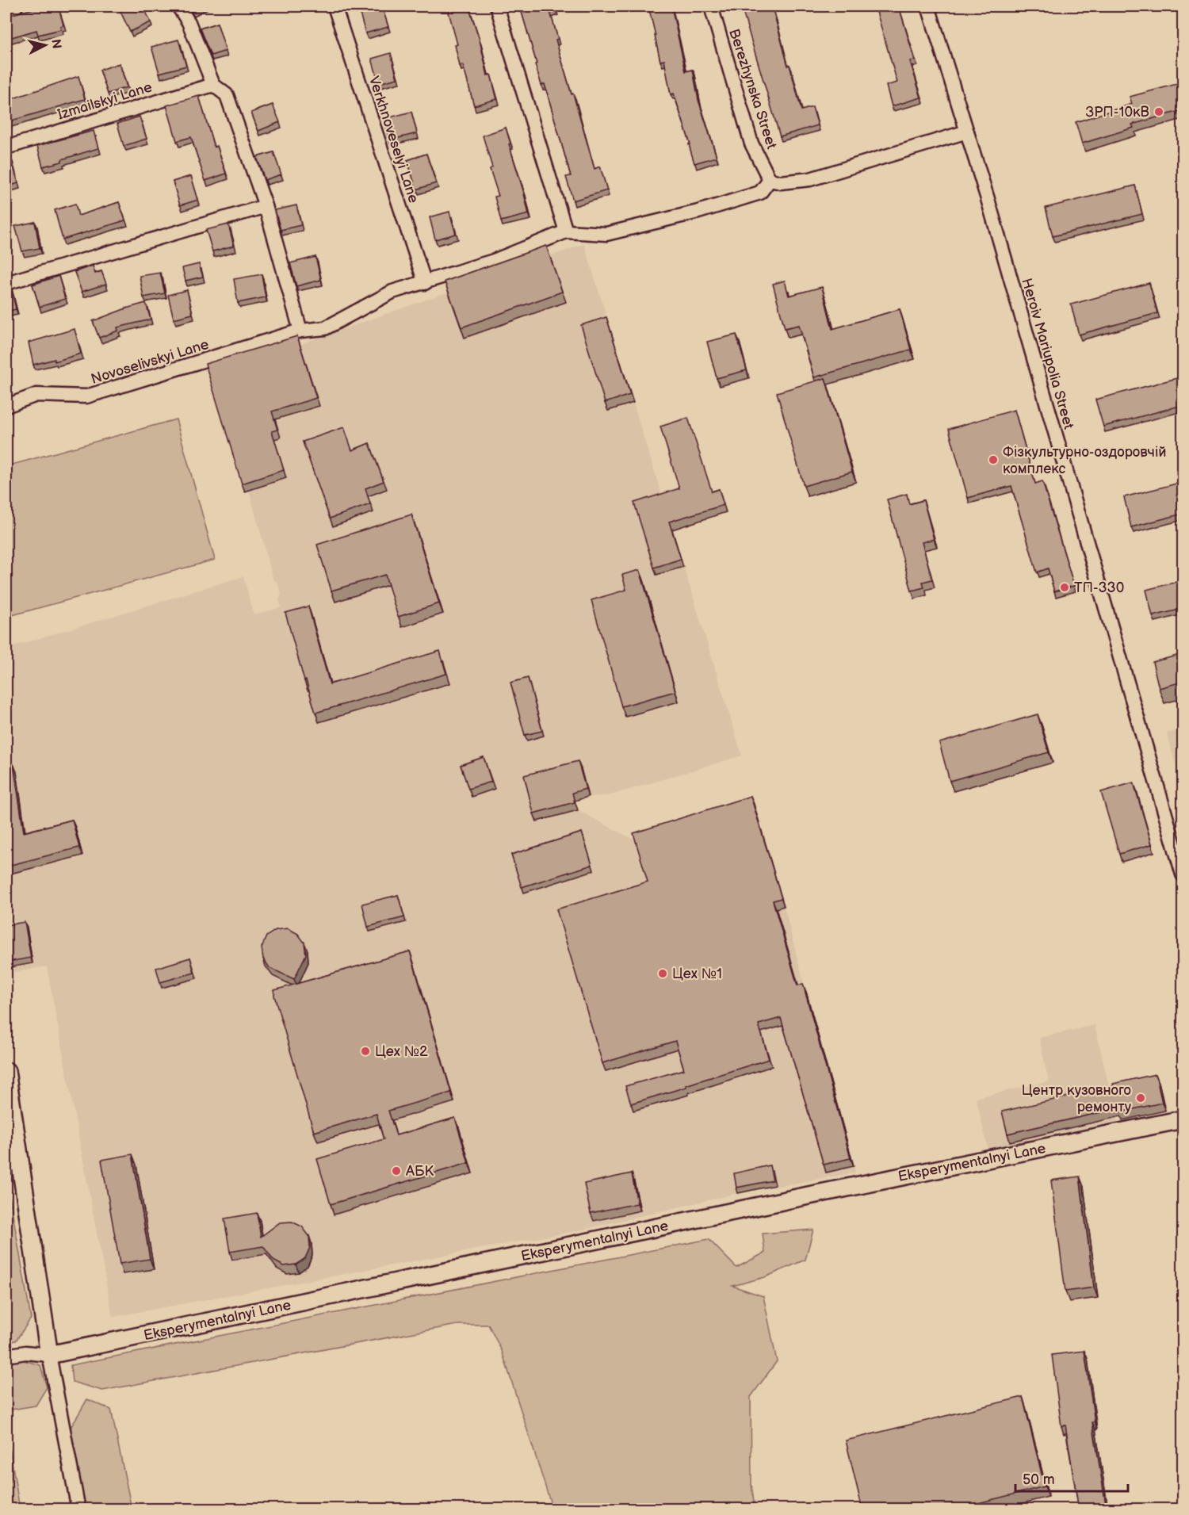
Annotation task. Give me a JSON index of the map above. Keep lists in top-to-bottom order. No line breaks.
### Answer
{"streets":{"street":["Berezhynska Street","Izmailskyi Lane","Verkhnoveselyi Lane","Heroiv Mariupolia Street","Novoselivskyi Lane","Eksperymentalnyi Lane"]},"crossings":[["Verkhnoveselyi Lane","Novoselivskyi Lane"]],"places":["ЗРП-10кВ","Фізкультурно-оздоровчій комплекс","ТП-330","Цех №1","Цех №2","Центр кузовного ремонту","АБК"],"scale_bar":"50 m","north":"right"}
